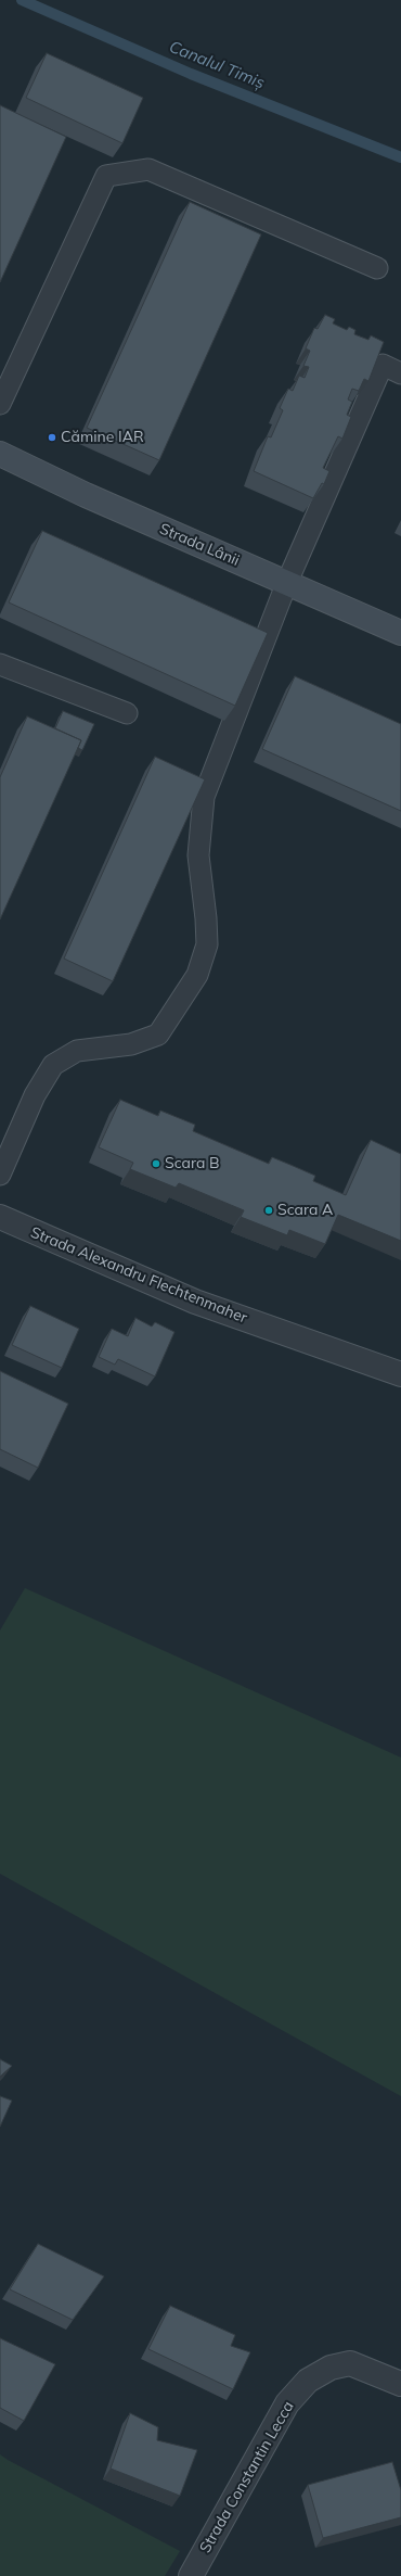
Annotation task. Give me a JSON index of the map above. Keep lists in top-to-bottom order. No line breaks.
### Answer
{"streets":{"main road":["Strada Lânii"],"street":["Strada Alexandru Flechtenmaher","Strada Constantin Lecca"]},"water":["Canalul Timiș"],"places":["Cămine IAR","Scara B","Scara A"]}
